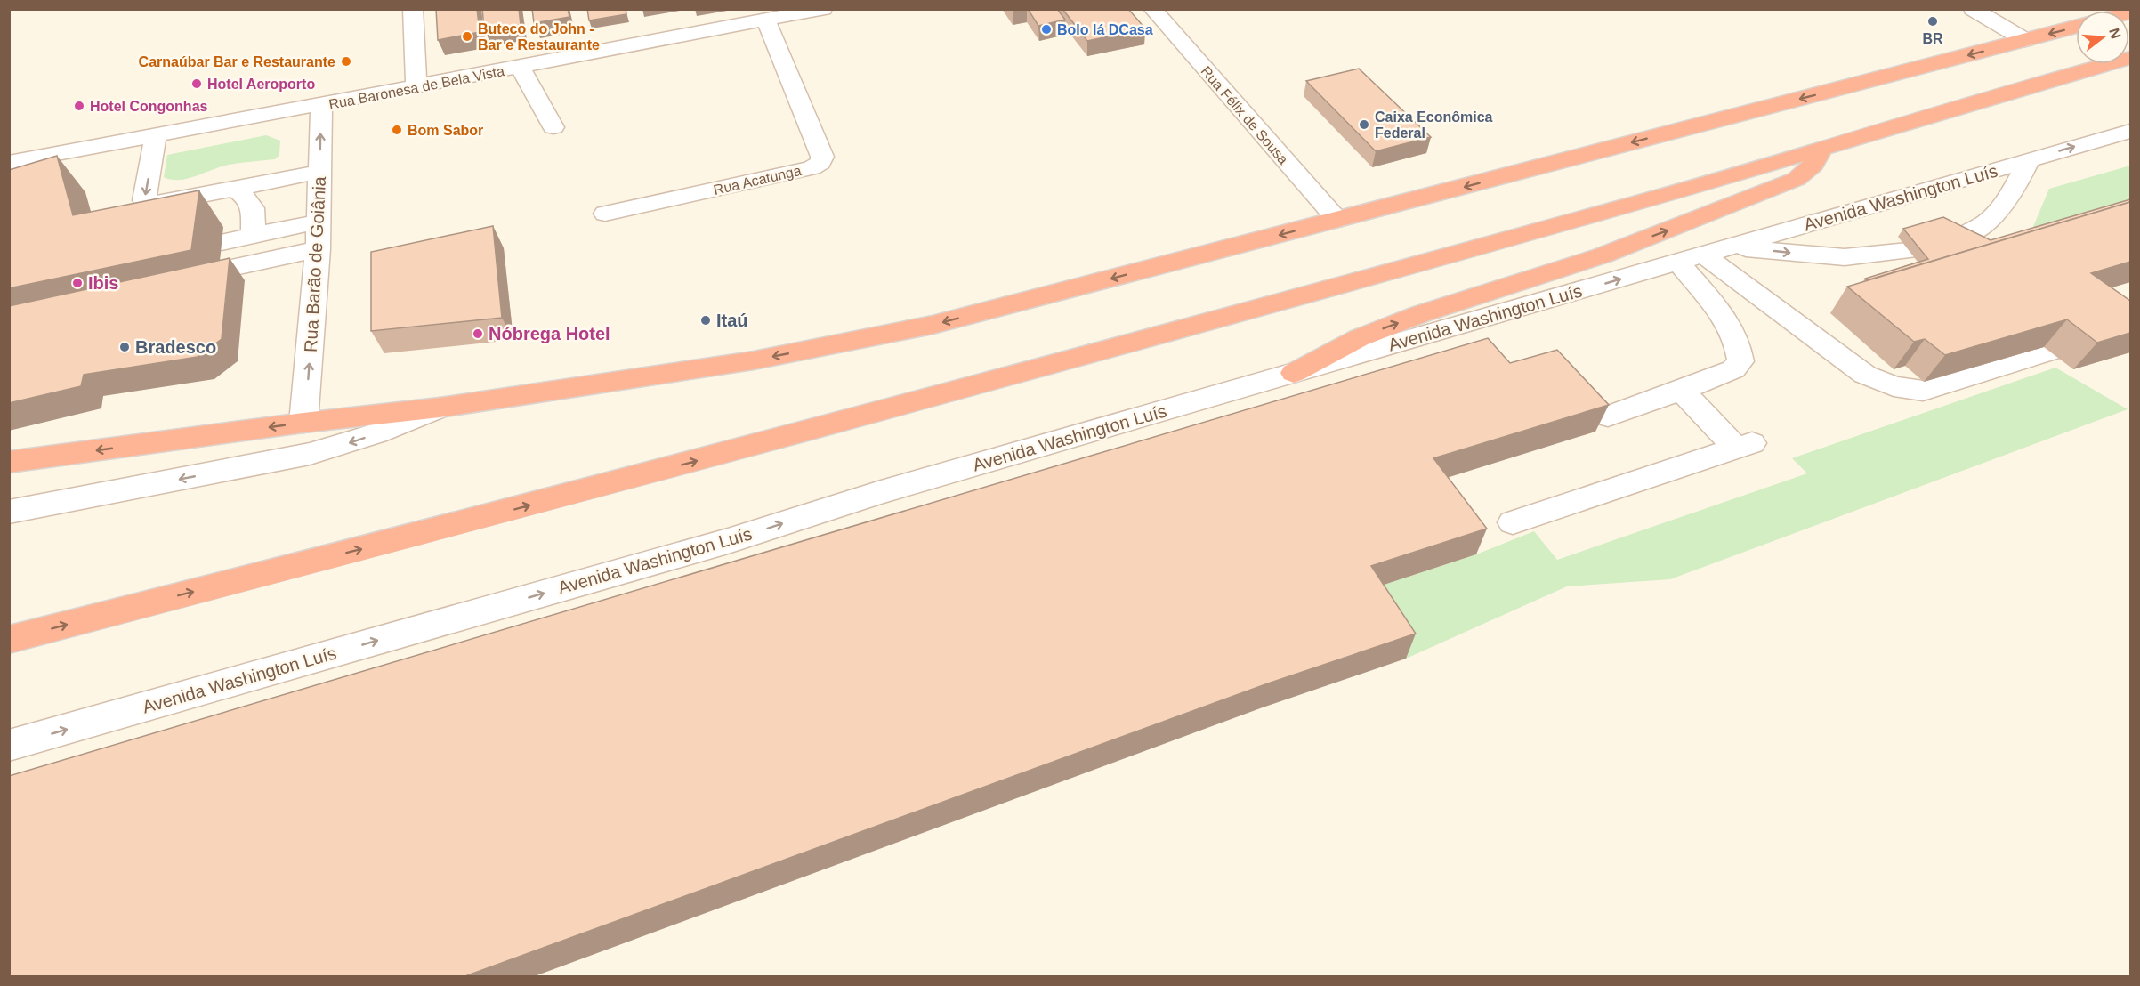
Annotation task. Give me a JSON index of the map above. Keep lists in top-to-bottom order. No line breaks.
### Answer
{"streets":{"street":["Rua Baronesa de Bela Vista","Rua Félix de Sousa","Rua Acatunga","Avenida Washington Luís","Rua Barão de Goiânia"]},"crossings":[["Rua Baronesa de Bela Vista","Rua Acatunga"],["Rua Baronesa de Bela Vista","Rua Barão de Goiânia"]],"one_way":["Avenida Washington Luís","Rua Barão de Goiânia"],"places":["BR","Bolo lá DCasa","Buteco do John - Bar e Restaurante","Carnaúbar Bar e Restaurante","Hotel Aeroporto","Hotel Congonhas","Caixa Econômica Federal","Bom Sabor","Ibis","Itaú","Nóbrega Hotel","Bradesco"],"north":"right"}
